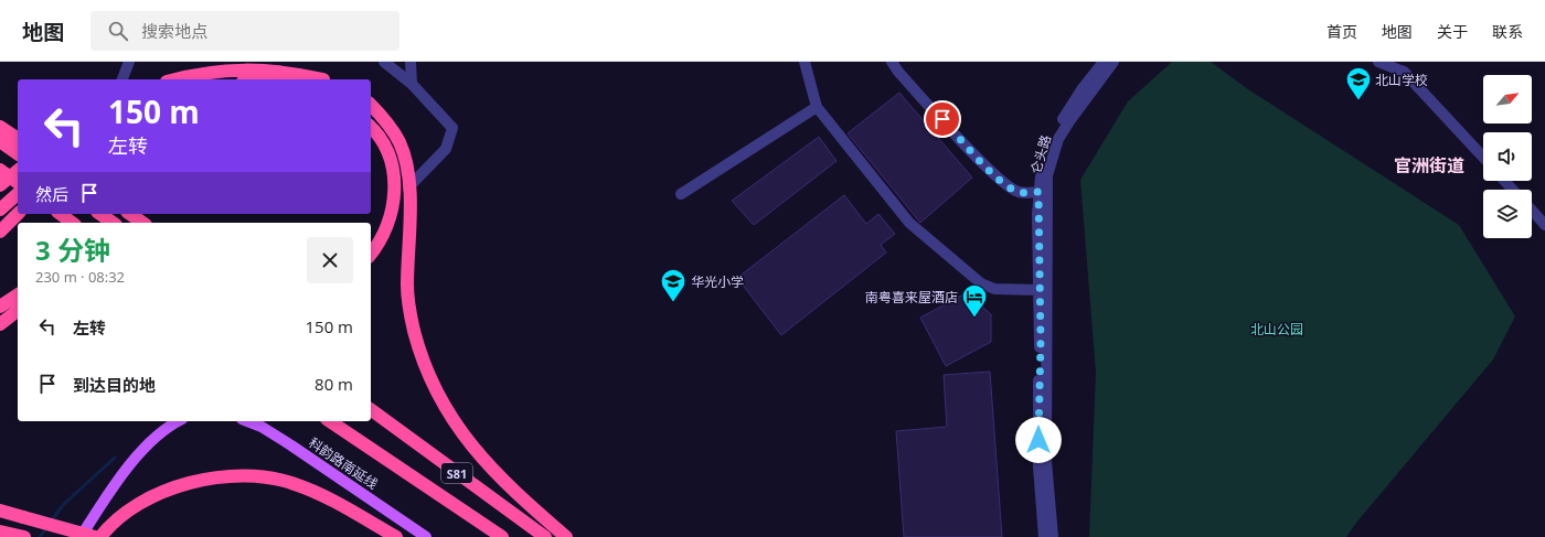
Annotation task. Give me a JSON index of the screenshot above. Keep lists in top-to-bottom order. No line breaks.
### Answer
{"streets":{"highway":["S81"],"main road":["科韵路南延线"],"street":["仑头路"]},"districts":["官洲街道"],"parks":["北山公园"],"places":{"school or university":["北山学校","华光小学"],"hotel":["南粤喜来屋酒店"]},"north":"top right","page":{"header":"地图","search":"搜索地点","nav":["首页","地图","关于","联系"],"turn":["150 m","左转"],"then":"然后","heading":["3 分钟","230 m · 08:32"],"list":[{"name":"左转","value":"150 m"},{"name":"到达目的地","value":"80 m"}]}}
